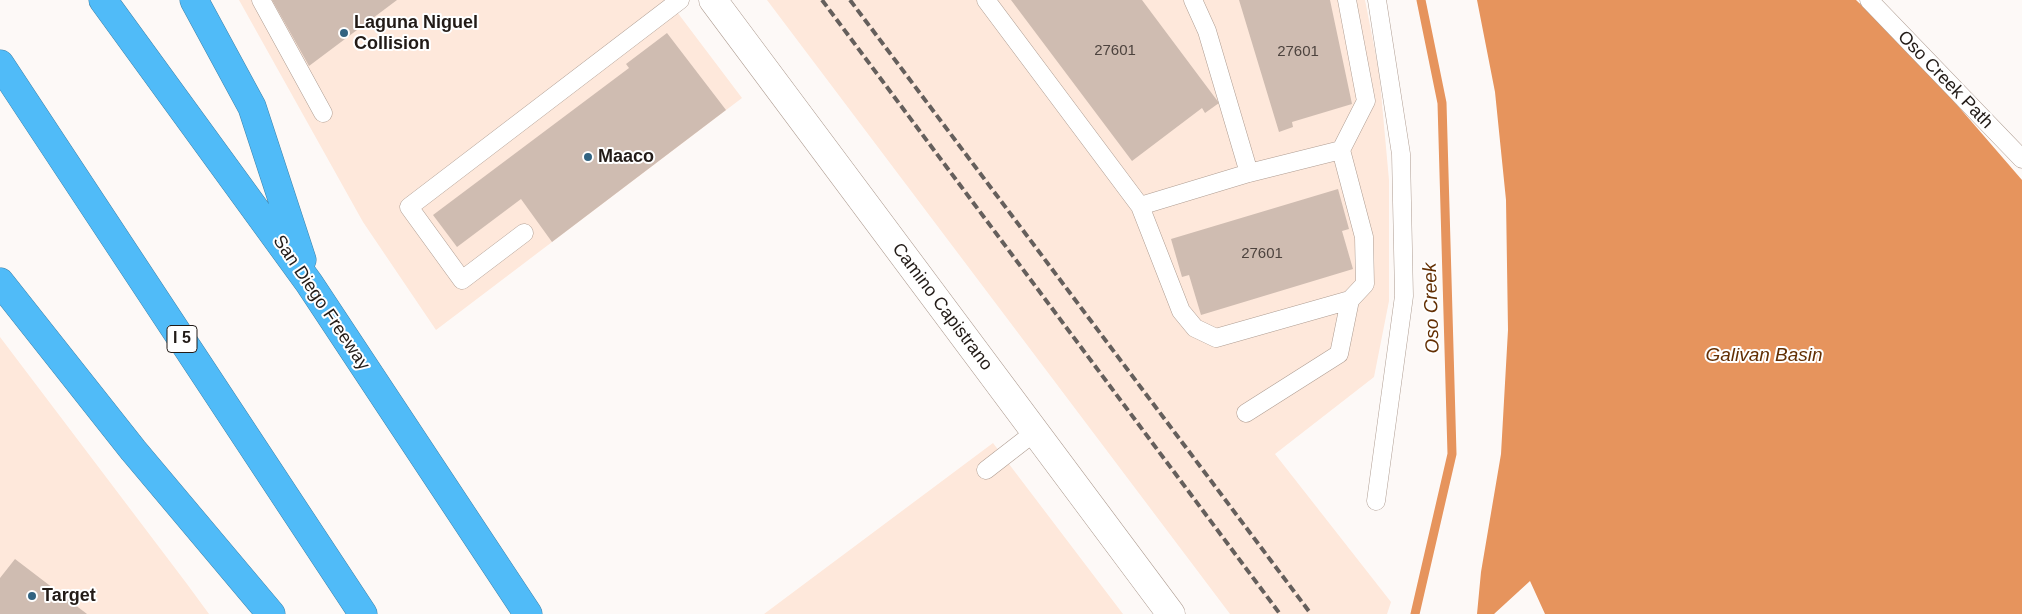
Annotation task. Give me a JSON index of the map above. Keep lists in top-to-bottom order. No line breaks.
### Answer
{"streets":{"highway":["San Diego Freeway","I 5"],"street":["Camino Capistrano"],"lane":["Oso Creek Path"]},"water":["Oso Creek","Galivan Basin"],"places":["Laguna Niguel Collision","Maaco","Target"],"house_numbers":["27601","27601","27601"]}
